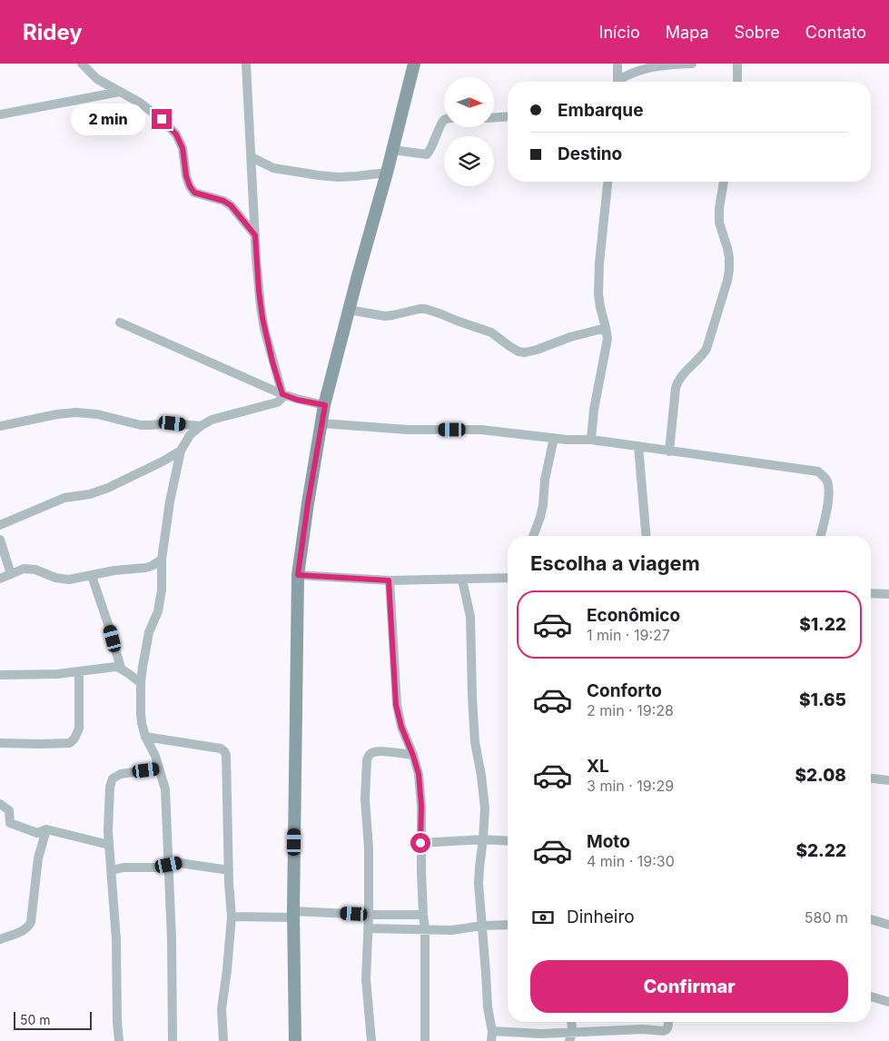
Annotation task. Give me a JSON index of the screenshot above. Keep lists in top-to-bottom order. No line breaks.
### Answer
{"scale_bar":"50 m","north":"right","page":{"header":"Ridey","nav":["Início","Mapa","Sobre","Contato"],"banner":["Embarque","Destino"],"bubble":"2 min","heading":"Escolha a viagem","list":[{"name":"Econômico","note":"1 min · 19:27","value":"$1.22"},{"name":"Conforto","note":"2 min · 19:28","value":"$1.65"},{"name":"XL","note":"3 min · 19:29","value":"$2.08"},{"name":"Moto","note":"4 min · 19:30","value":"$2.22"}],"pay":["Dinheiro","580 m"],"buttons":"Confirmar","scale":"50 m"}}
